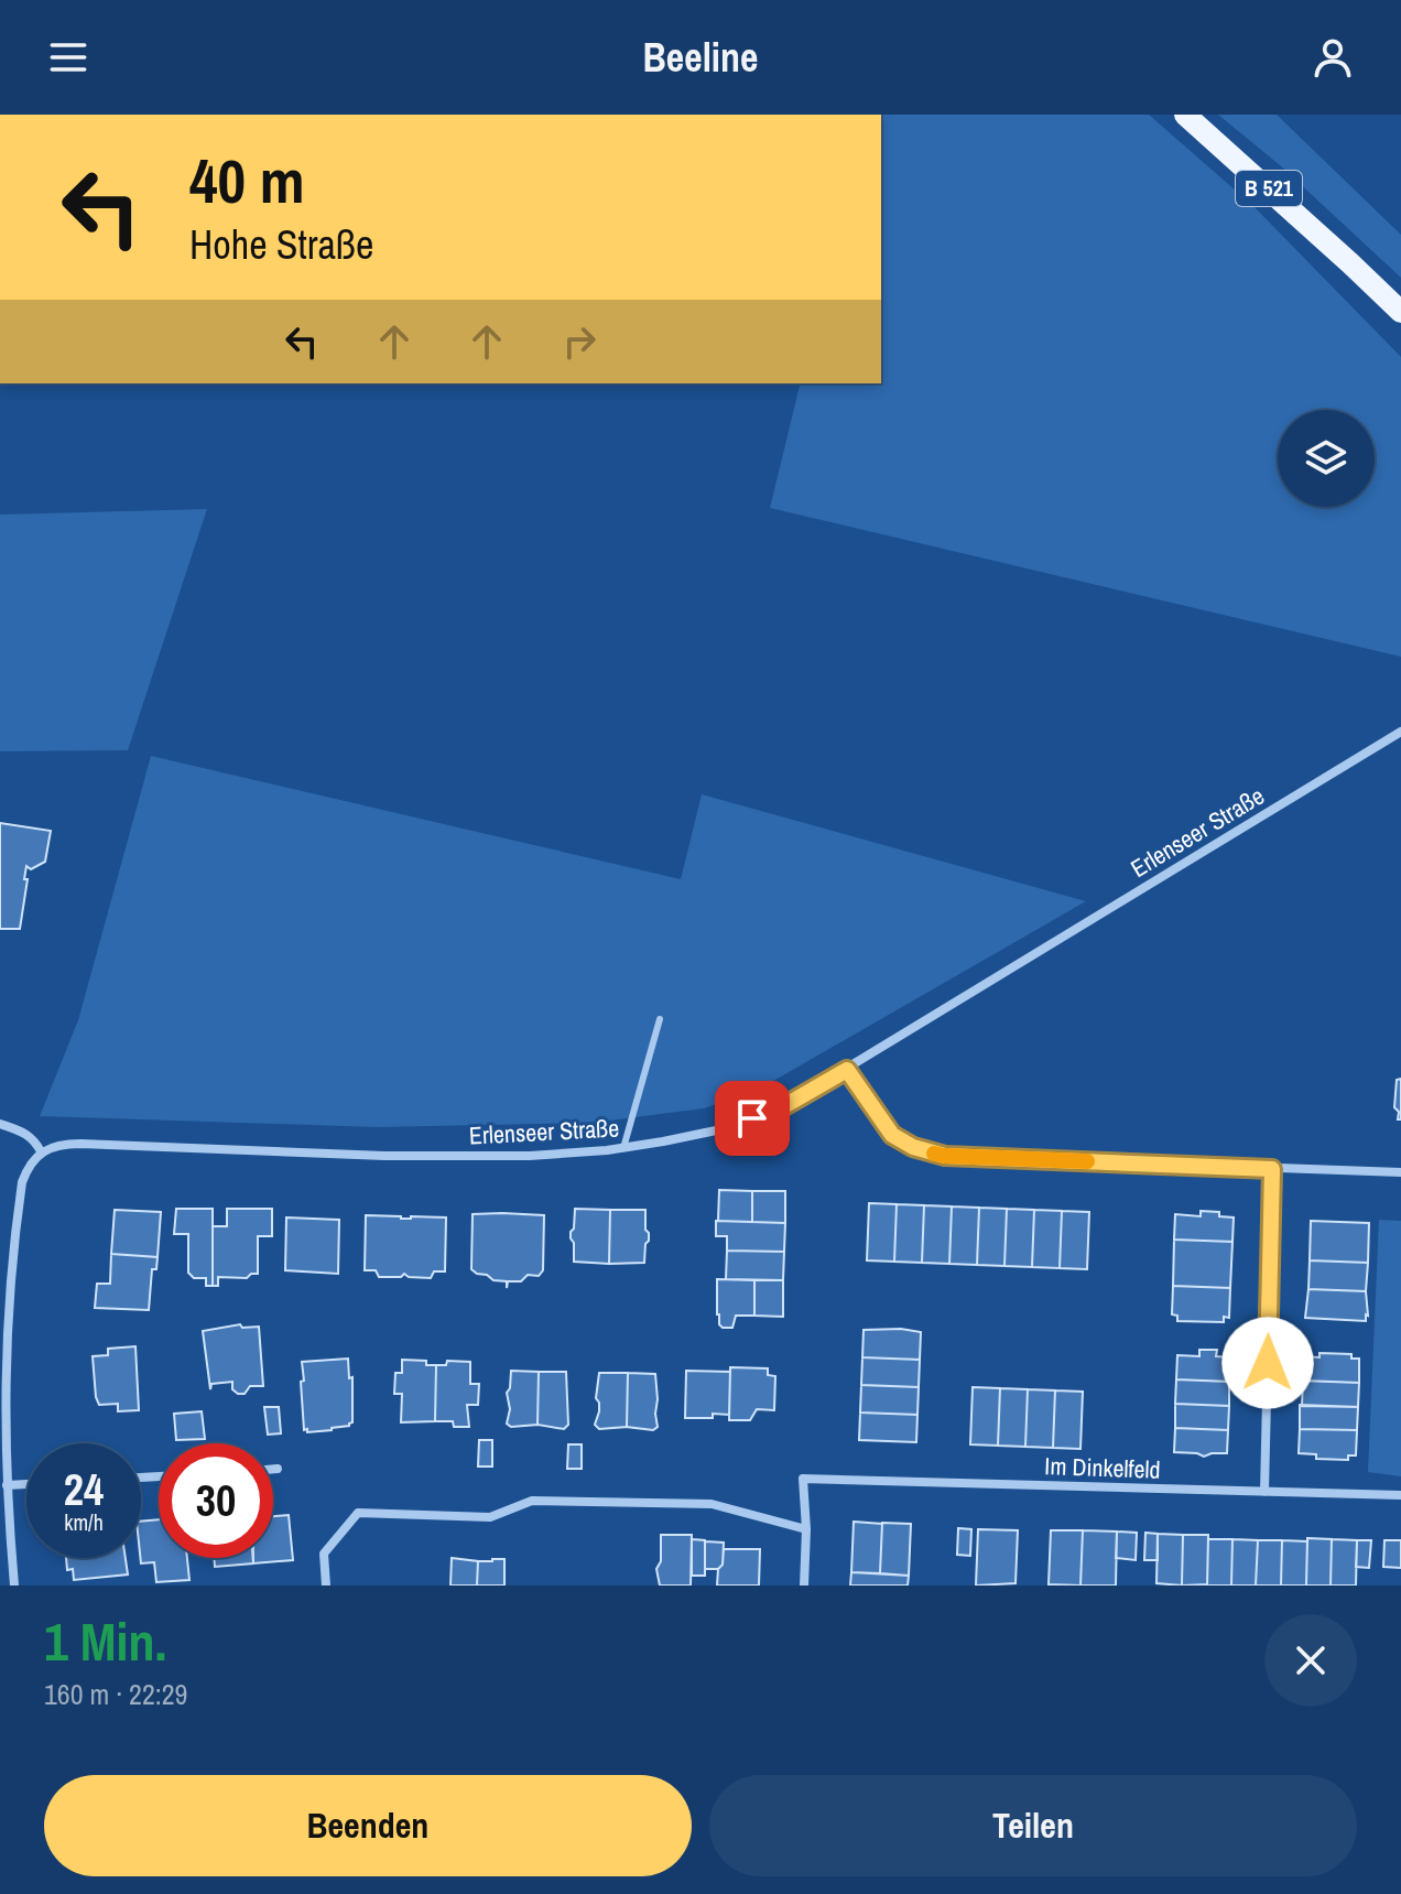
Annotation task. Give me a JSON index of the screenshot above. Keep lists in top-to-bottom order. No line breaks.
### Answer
{"streets":{"main road":["B 521"],"street":["Erlenseer Straße","Im Dinkelfeld"]},"page":{"header":"Beeline","turn":["40 m","Hohe Straße"],"speed":"24 km/h","limit":"30","heading":["1 Min.","160 m · 22:29"],"buttons":["Beenden","Teilen"]}}
